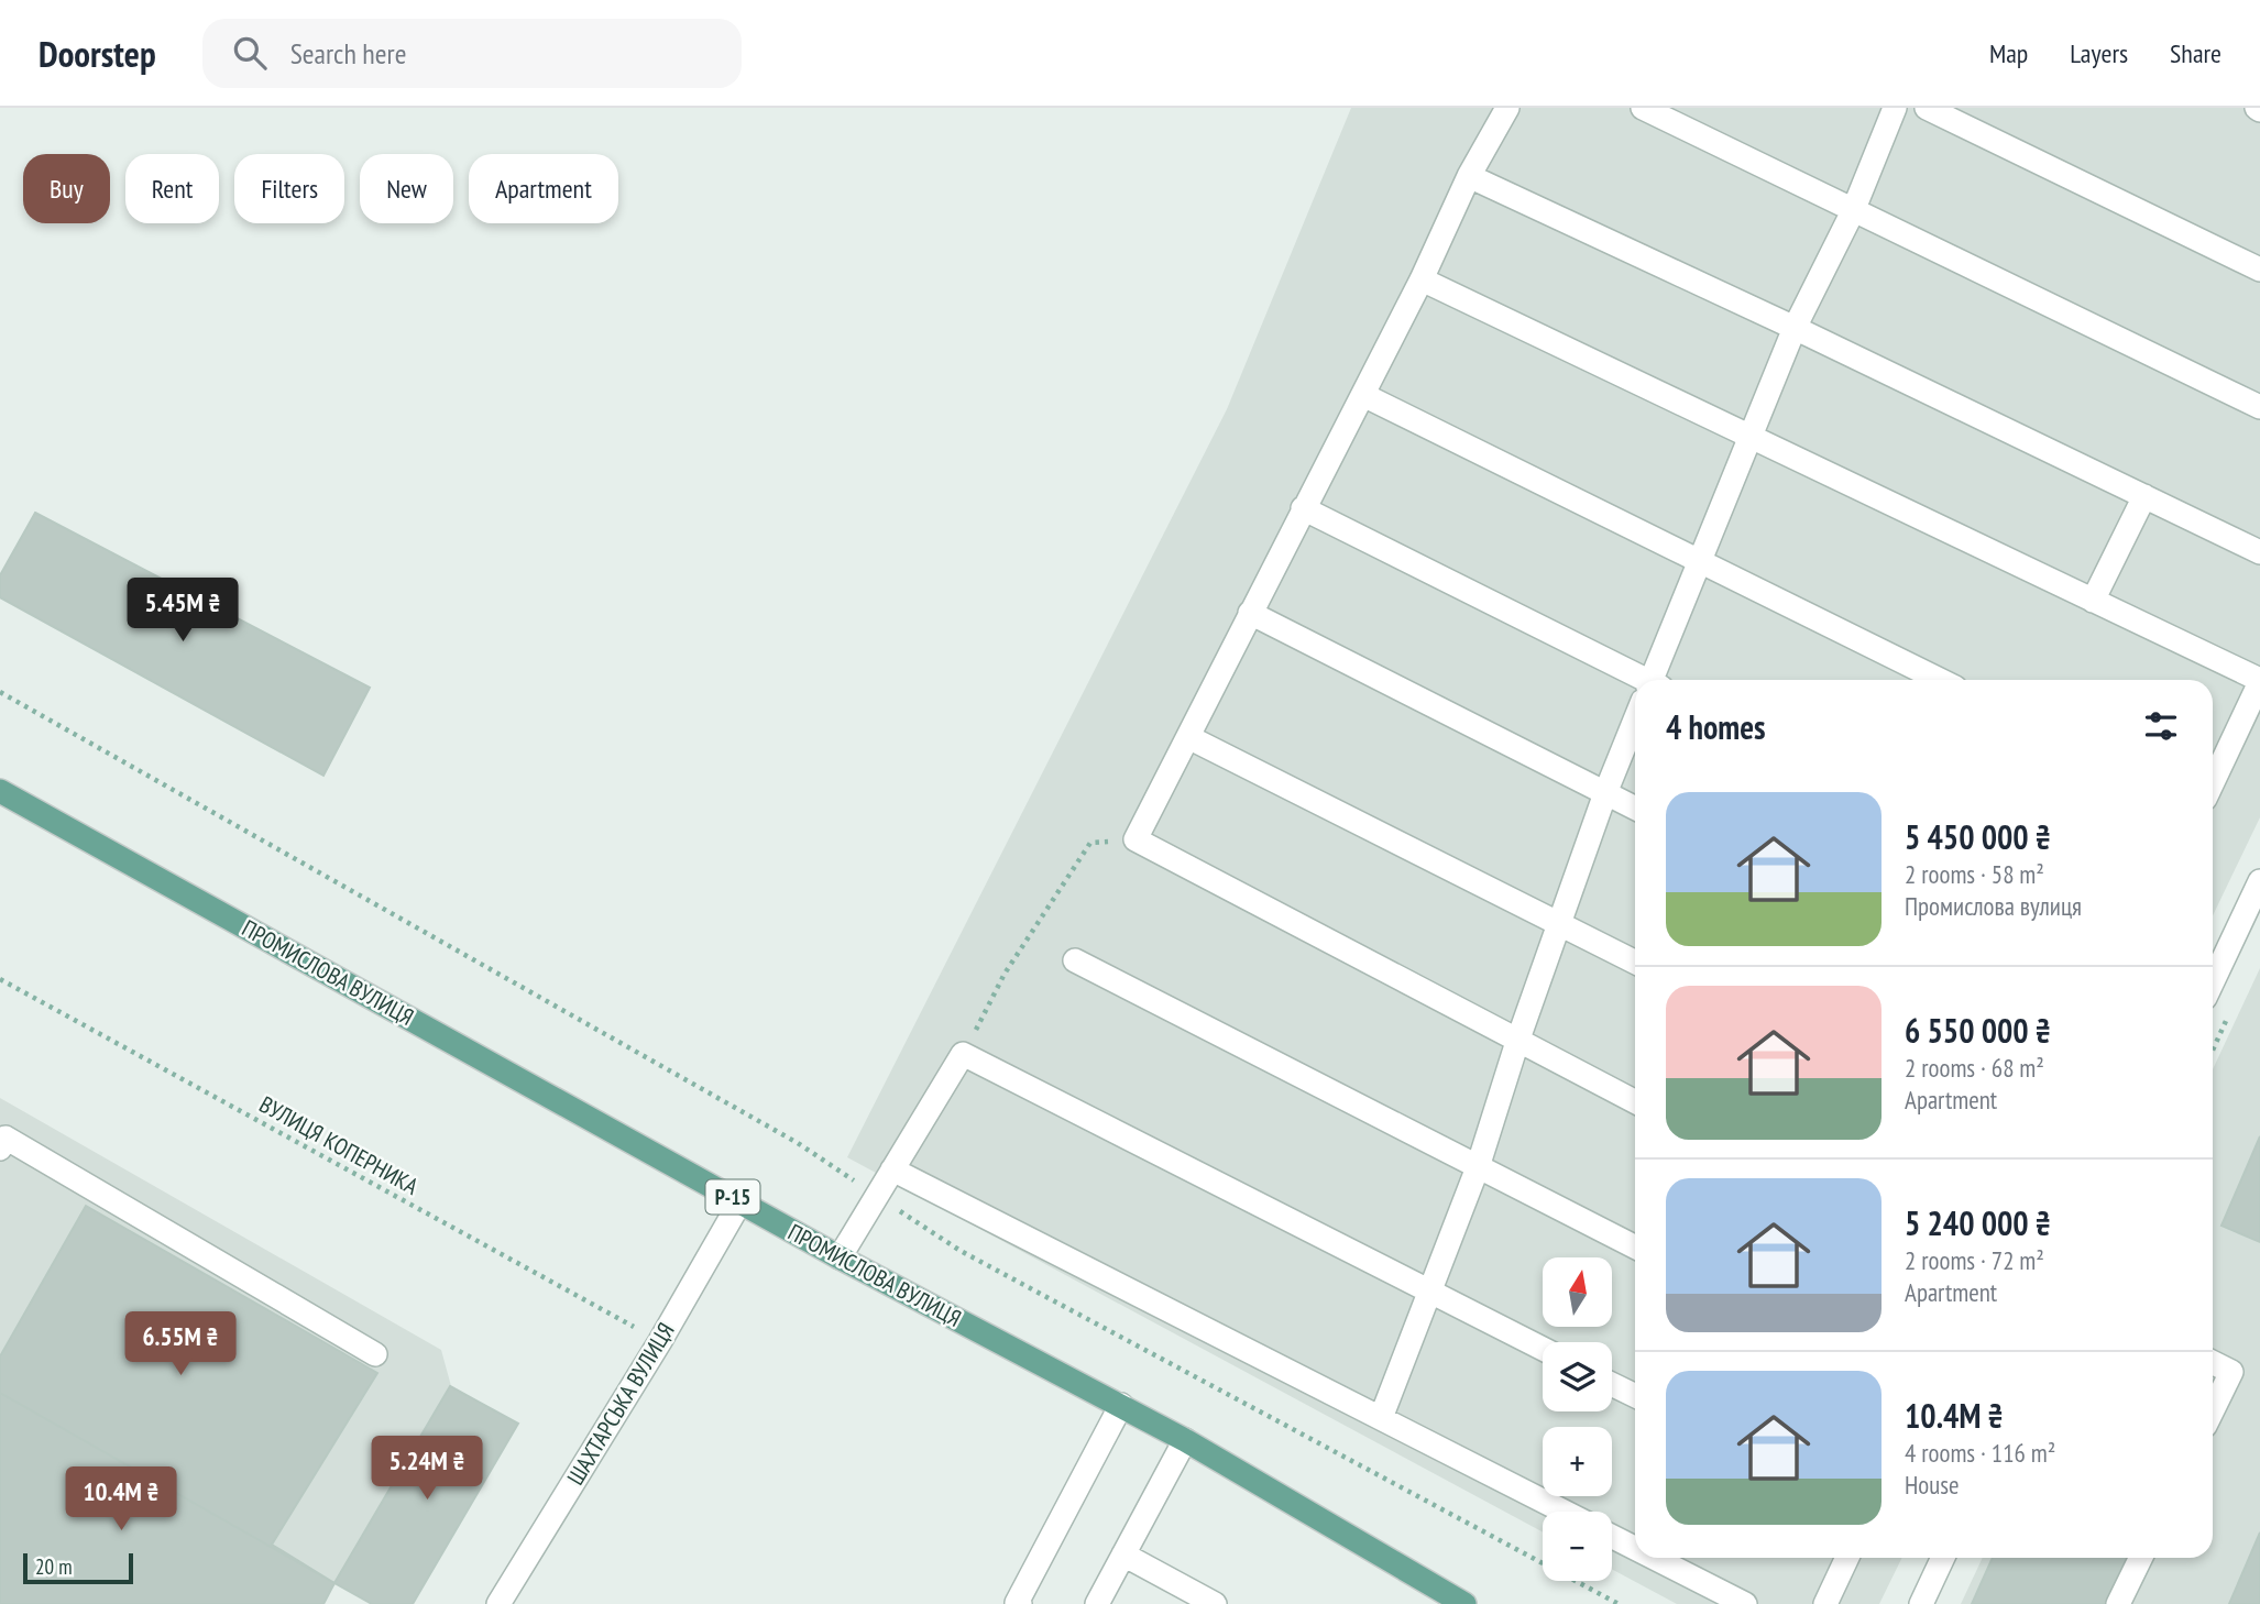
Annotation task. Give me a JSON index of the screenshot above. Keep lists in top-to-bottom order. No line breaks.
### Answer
{"streets":{"main road":["ПРОМИСЛОВА ВУЛИЦЯ","Р-15"],"lane":["ШАХТАРСЬКА ВУЛИЦЯ"],"path":["ВУЛИЦЯ КОПЕРНИКА"]},"crossings":[["ПРОМИСЛОВА ВУЛИЦЯ","ШАХТАРСЬКА ВУЛИЦЯ"],["ВУЛИЦЯ КОПЕРНИКА","ШАХТАРСЬКА ВУЛИЦЯ"]],"scale_bar":"20 m","north":"top","page":{"header":"Doorstep","search":"Search here","nav":["Map","Layers","Share"],"chip":["Buy","Rent","Filters","New","Apartment"],"price":["5.45M ₴","6.55M ₴","5.24M ₴","10.4M ₴"],"heading":"4 homes","list":[{"name":"5 450 000 ₴","note":"2 rooms · 58 m² · Промислова вулиця"},{"name":"6 550 000 ₴","note":"2 rooms · 68 m² · Apartment"},{"name":"5 240 000 ₴","note":"2 rooms · 72 m² · Apartment"},{"name":"10.4M ₴","note":"4 rooms · 116 m² · House"}],"map_buttons":["+","−"],"scale":"20 m"}}
